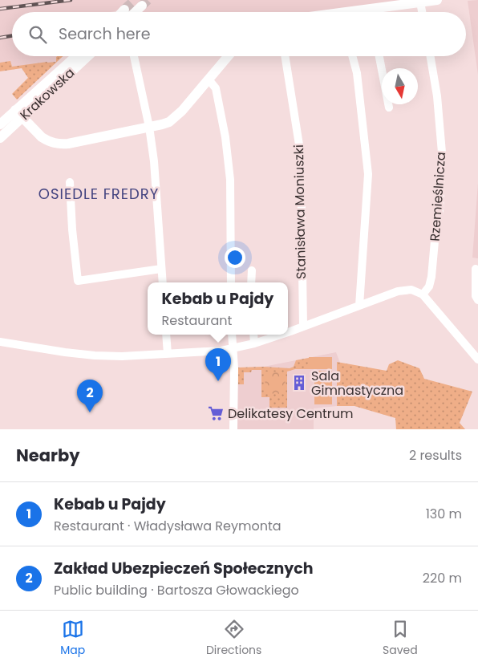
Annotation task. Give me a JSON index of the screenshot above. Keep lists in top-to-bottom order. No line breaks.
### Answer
{"streets":{"street":["Krakowska","Rzemieślnicza","Stanisława Moniuszki"]},"districts":["OSIEDLE FREDRY"],"places":{"building":["Sala Gimnastyczna"],"supermarket":["Delikatesy Centrum"]},"north":"bottom","page":{"search":"Search here","popup":["Kebab u Pajdy","Restaurant"],"pins":["1","2"],"heading":["Nearby","2 results"],"list":[{"mark":"1","name":"Kebab u Pajdy","note":"Restaurant · Władysława Reymonta","value":"130 m"},{"mark":"2","name":"Zakład Ubezpieczeń Społecznych","note":"Public building · Bartosza Głowackiego","value":"220 m"}],"nav":["Map","Directions","Saved"]}}
